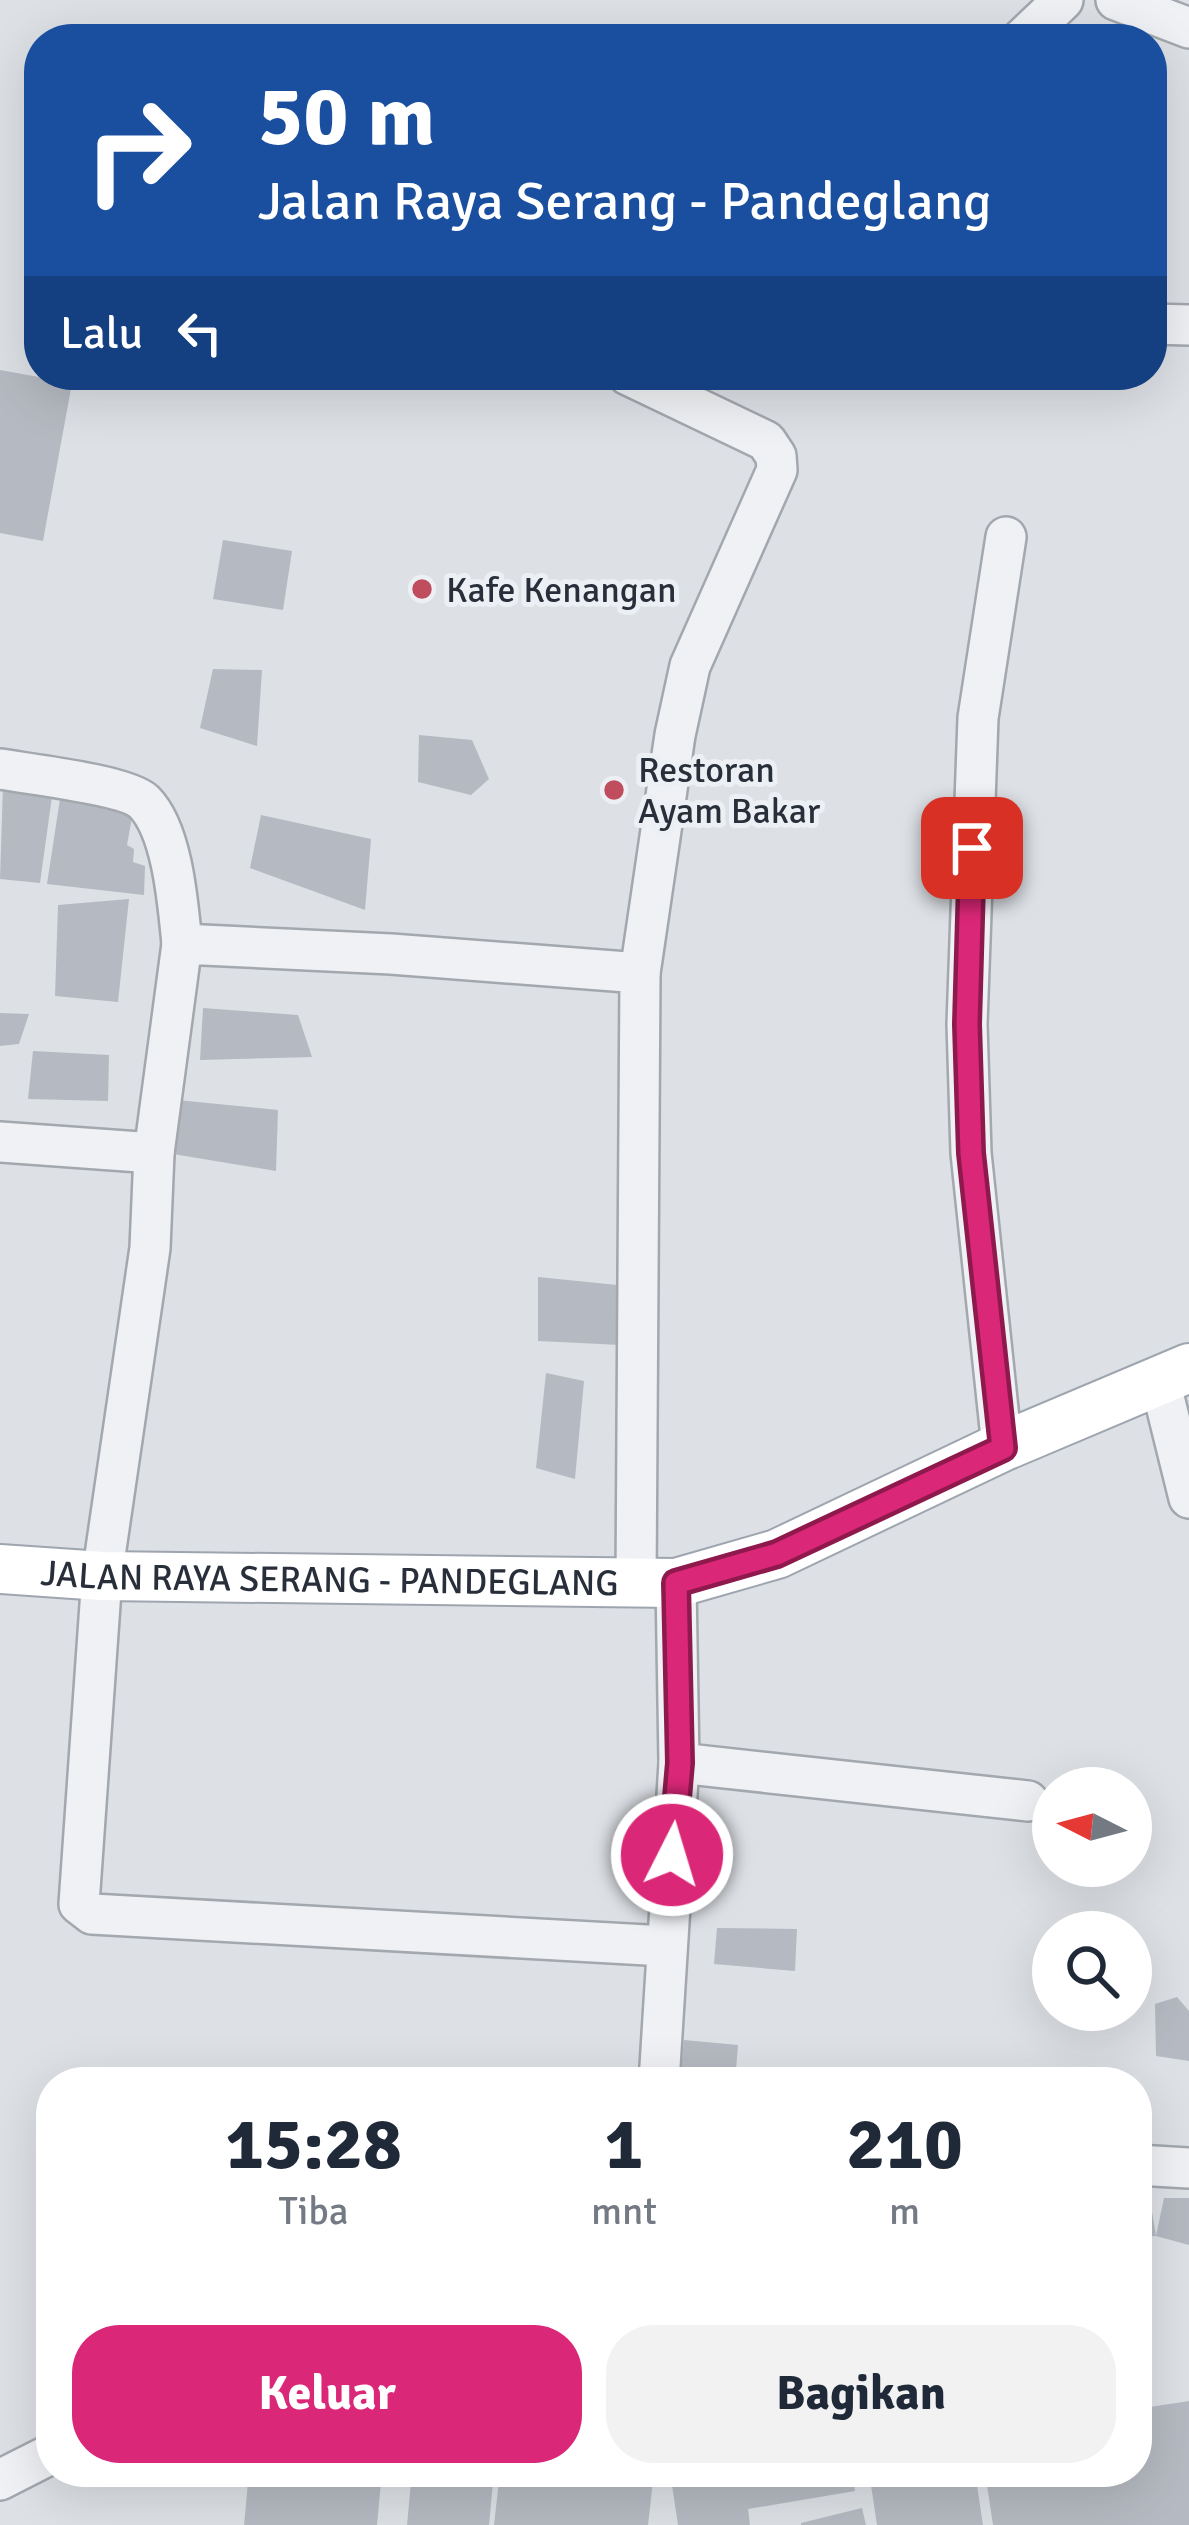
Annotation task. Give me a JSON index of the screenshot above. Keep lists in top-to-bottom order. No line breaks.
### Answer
{"streets":{"main road":["JALAN RAYA SERANG - PANDEGLANG"]},"places":["Kafe Kenangan","Restoran Ayam Bakar"],"north":"left","page":{"turn":["50 m","Jalan Raya Serang - Pandeglang"],"then":"Lalu","eta":["15:28","Tiba","1","mnt","210","m"],"buttons":["Keluar","Bagikan"]}}
